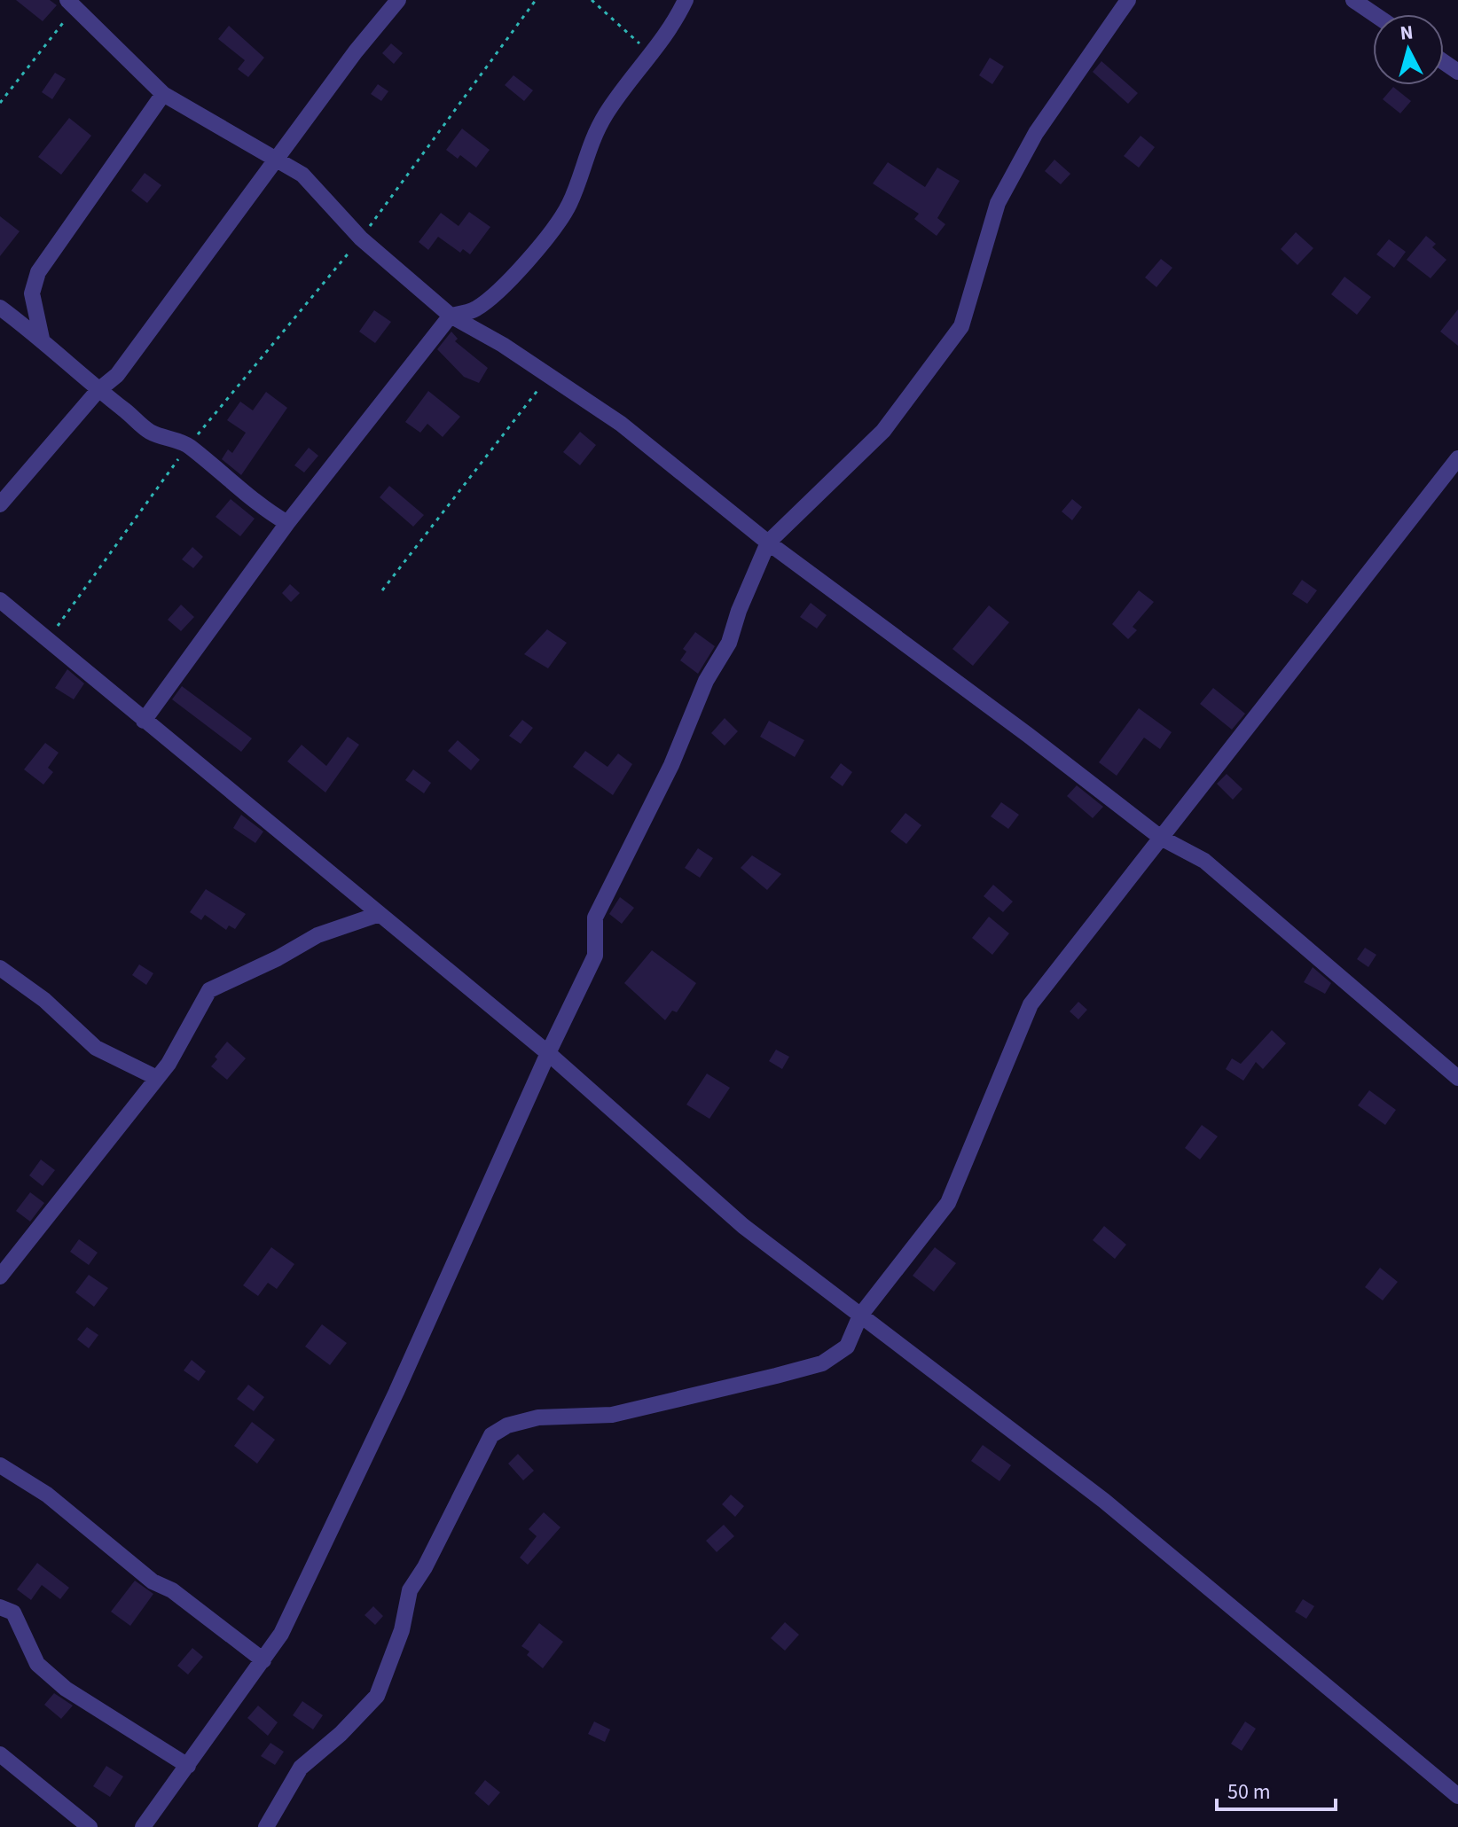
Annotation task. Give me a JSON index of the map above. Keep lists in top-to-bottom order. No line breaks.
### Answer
{"scale_bar":"50 m","north":"top"}
